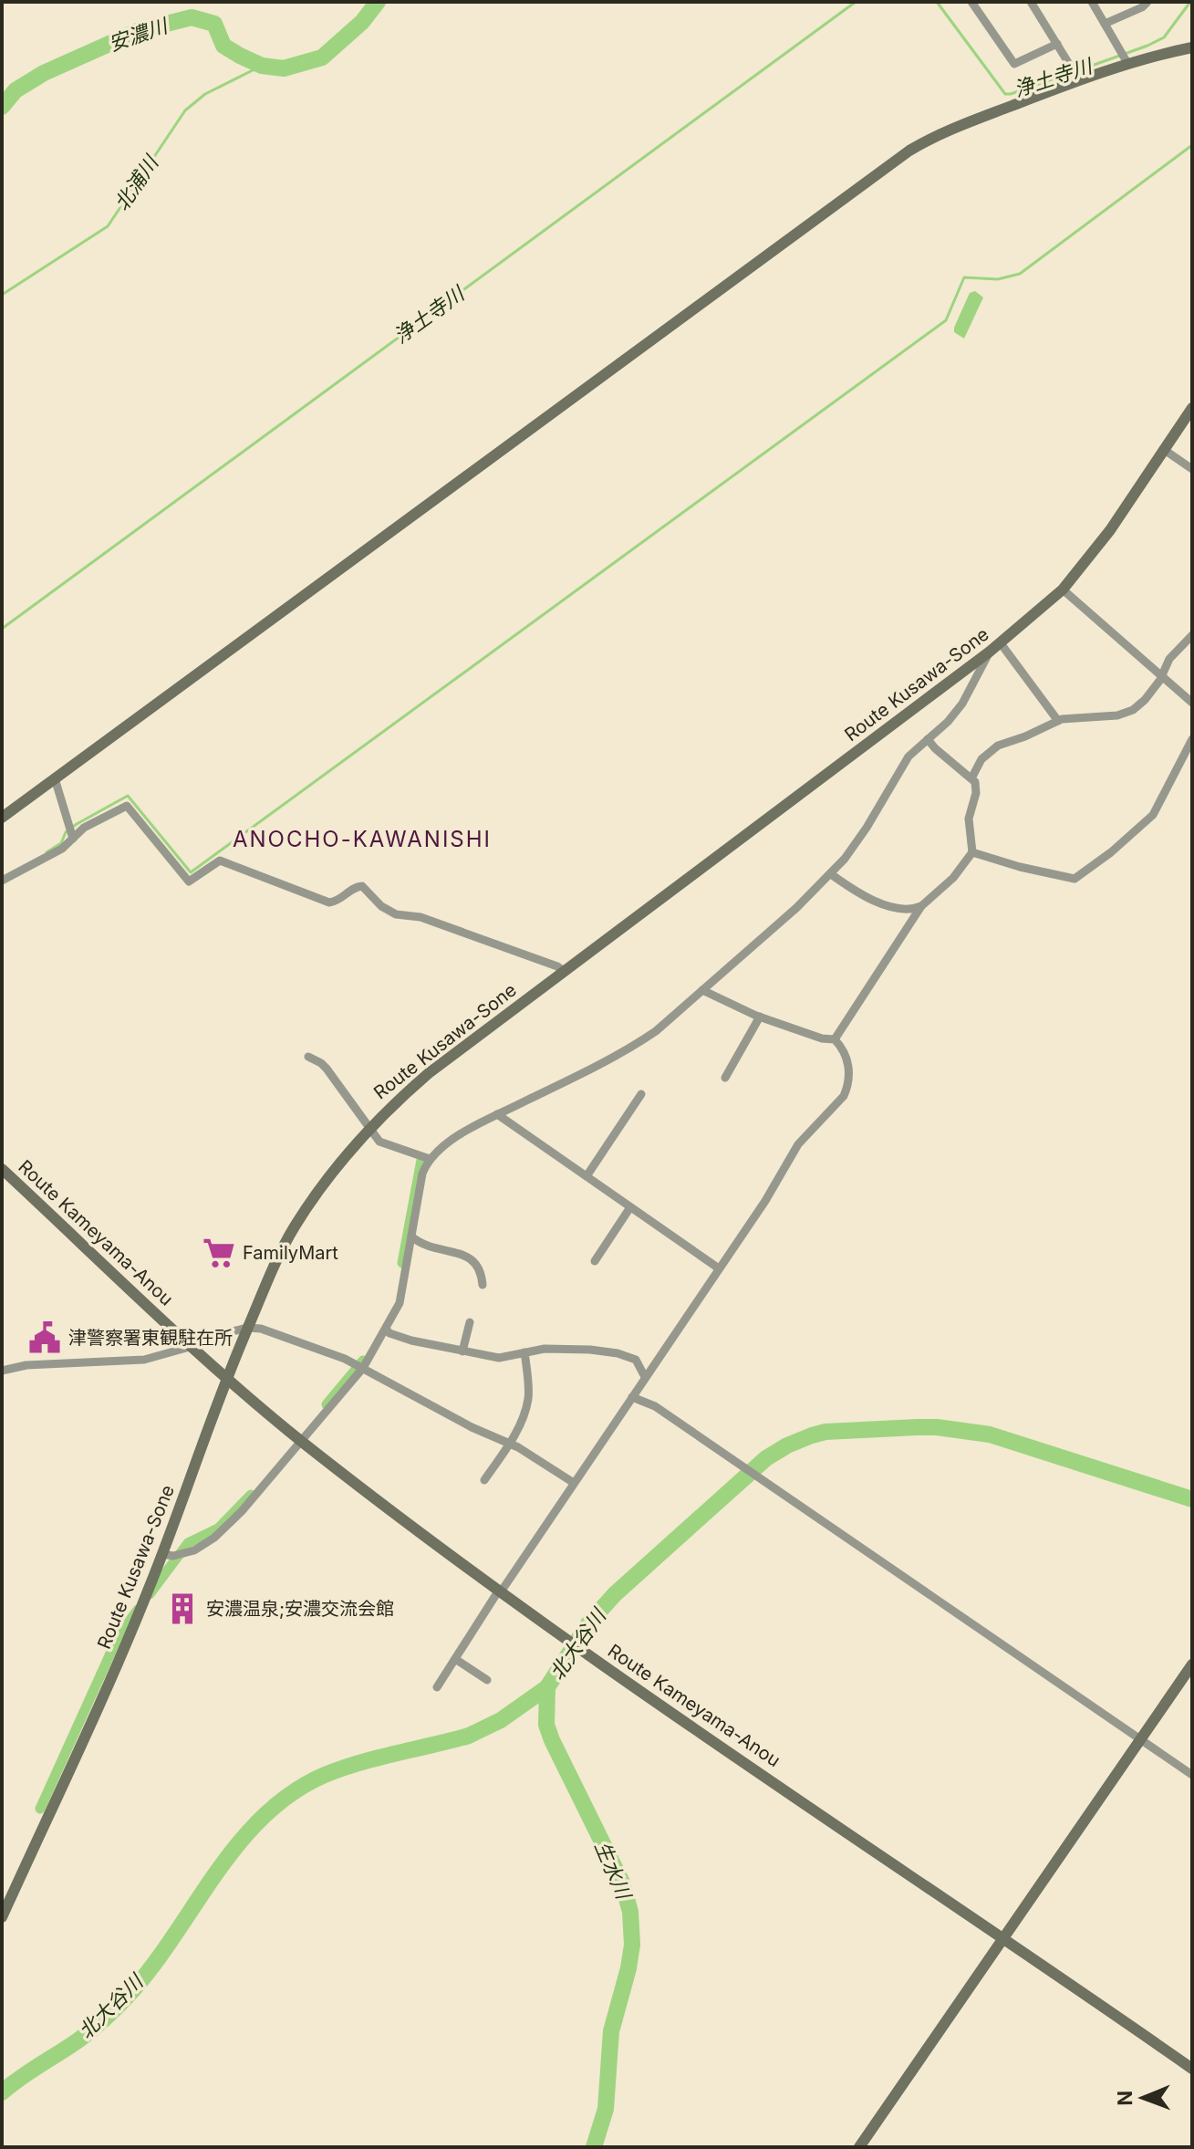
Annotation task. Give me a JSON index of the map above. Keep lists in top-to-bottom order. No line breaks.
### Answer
{"streets":{"main road":["Route Kusawa-Sone","Route Kameyama-Anou"]},"crossings":[["Route Kusawa-Sone","Route Kameyama-Anou"]],"districts":["ANOCHO-KAWANISHI"],"water":["安濃川","浄土寺川","北浦川","北大谷川","生水川"],"places":{"supermarket":["FamilyMart"],"public building":["津警察署東観駐在所"],"building":["安濃温泉;安濃交流会館"]},"north":"left"}
